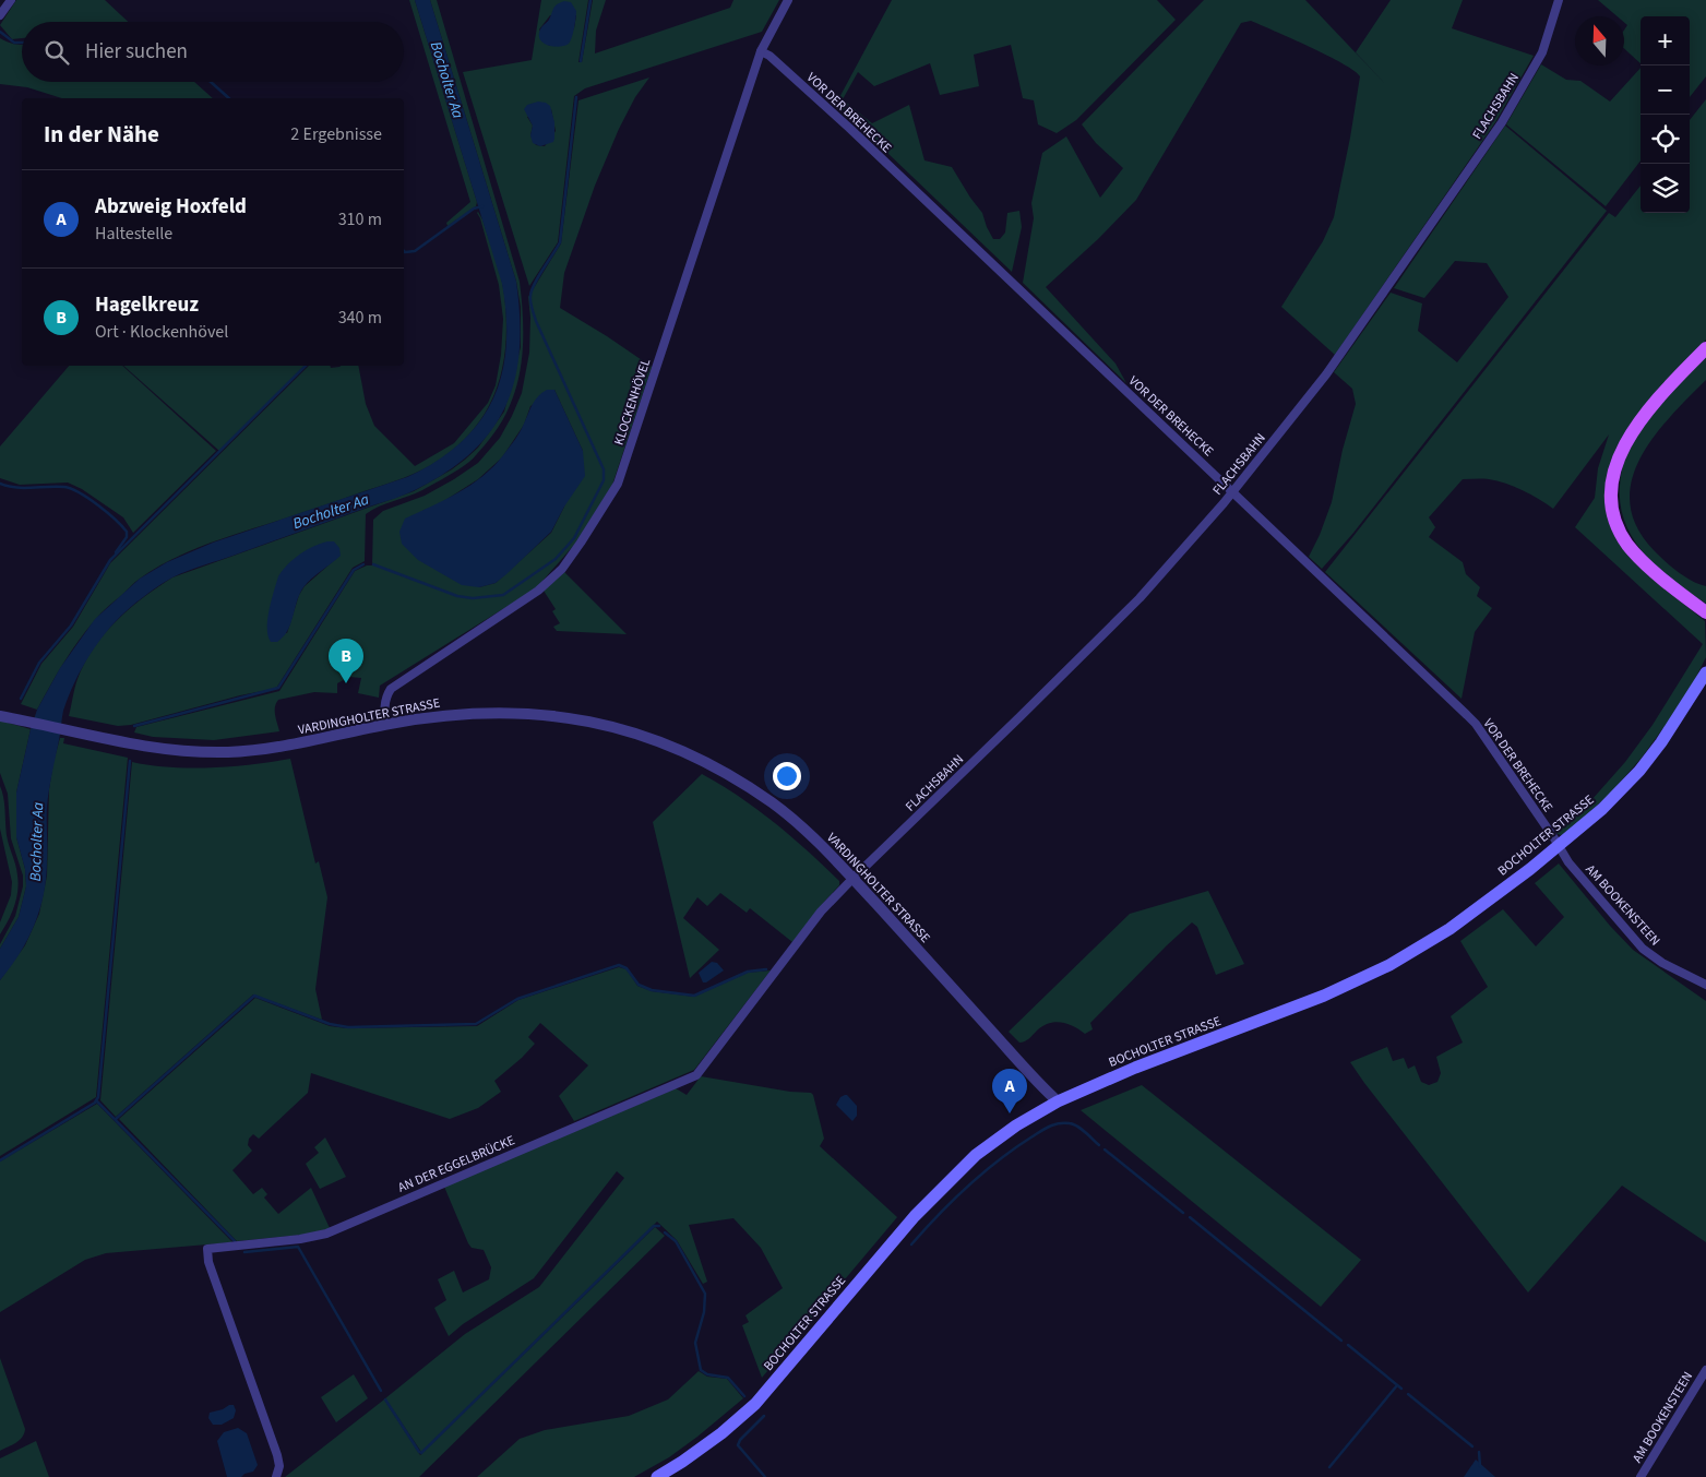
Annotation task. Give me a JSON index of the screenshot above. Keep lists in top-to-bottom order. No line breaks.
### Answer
{"streets":{"main road":["BOCHOLTER STRASSE"],"street":["FLACHSBAHN","VOR DER BREHECKE","KLOCKENHÖVEL","VARDINGHOLTER STRASSE","AM BOOKENSTEEN","AN DER EGGELBRÜCKE"]},"crossings":[["FLACHSBAHN","VOR DER BREHECKE"],["FLACHSBAHN","VARDINGHOLTER STRASSE"],["FLACHSBAHN","AN DER EGGELBRÜCKE"],["VOR DER BREHECKE","KLOCKENHÖVEL"],["VOR DER BREHECKE","BOCHOLTER STRASSE"],["VOR DER BREHECKE","AM BOOKENSTEEN"],["KLOCKENHÖVEL","VARDINGHOLTER STRASSE"],["VARDINGHOLTER STRASSE","BOCHOLTER STRASSE"],["VARDINGHOLTER STRASSE","AN DER EGGELBRÜCKE"],["BOCHOLTER STRASSE","AM BOOKENSTEEN"]],"water":["Bocholter Aa"],"north":"top","page":{"map_buttons":["+","−"],"search":"Hier suchen","heading":["In der Nähe","2 Ergebnisse"],"list":[{"mark":"A","name":"Abzweig Hoxfeld","note":"Haltestelle","value":"310 m"},{"mark":"B","name":"Hagelkreuz","note":"Ort · Klockenhövel","value":"340 m"}],"pins":["B","A"]}}
